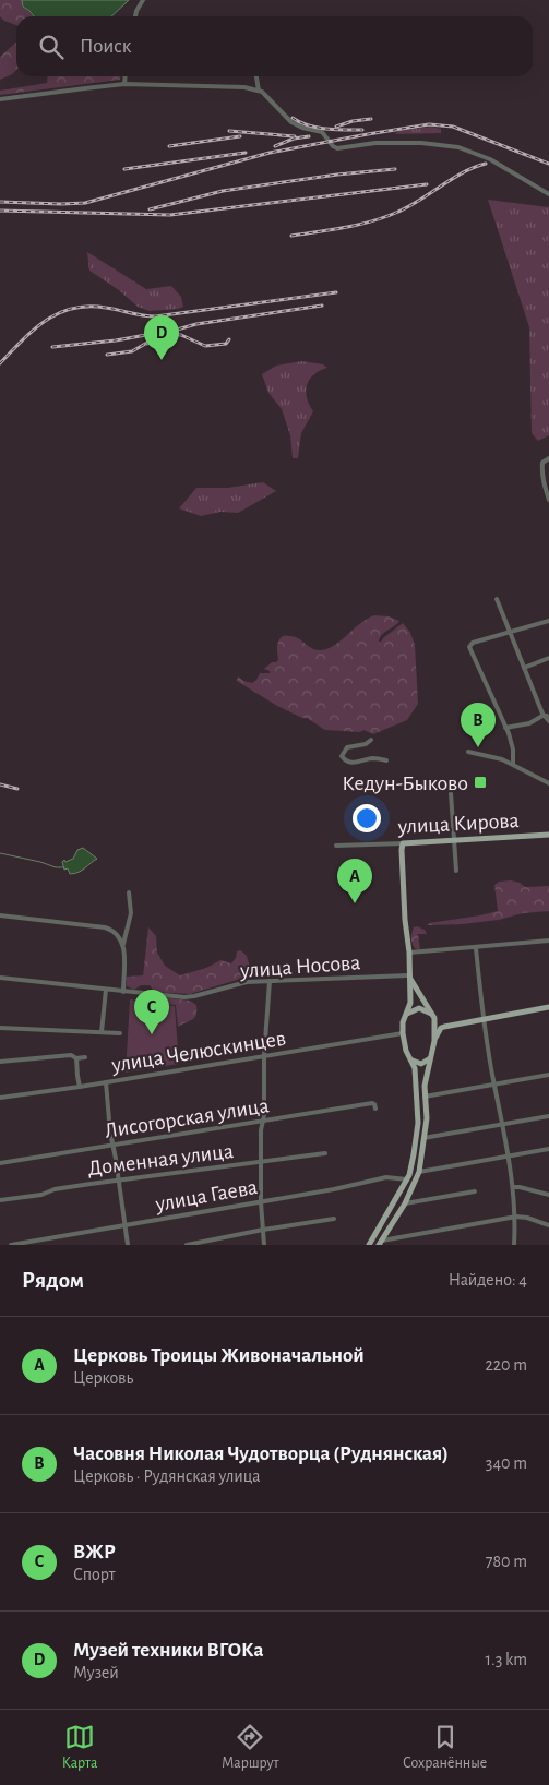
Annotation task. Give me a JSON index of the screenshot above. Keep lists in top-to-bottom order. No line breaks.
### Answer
{"streets":{"main road":["улица Кирова"],"street":["улица Носова","улица Челюскинцев","Лисогорская улица","Доменная улица","улица Гаева"]},"places":{"transit":["Кедун-Быково"]},"page":{"search":"Поиск","pins":["D","B","A","C"],"heading":["Рядом","Найдено: 4"],"list":[{"mark":"A","name":"Церковь Троицы Живоначальной","note":"Церковь","value":"220 m"},{"mark":"B","name":"Часовня Николая Чудотворца (Руднянская)","note":"Церковь · Рудянская улица","value":"340 m"},{"mark":"C","name":"ВЖР","note":"Спорт","value":"780 m"},{"mark":"D","name":"Музей техники ВГОКа","note":"Музей","value":"1.3 km"}],"nav":["Карта","Маршрут","Сохранённые"]}}
